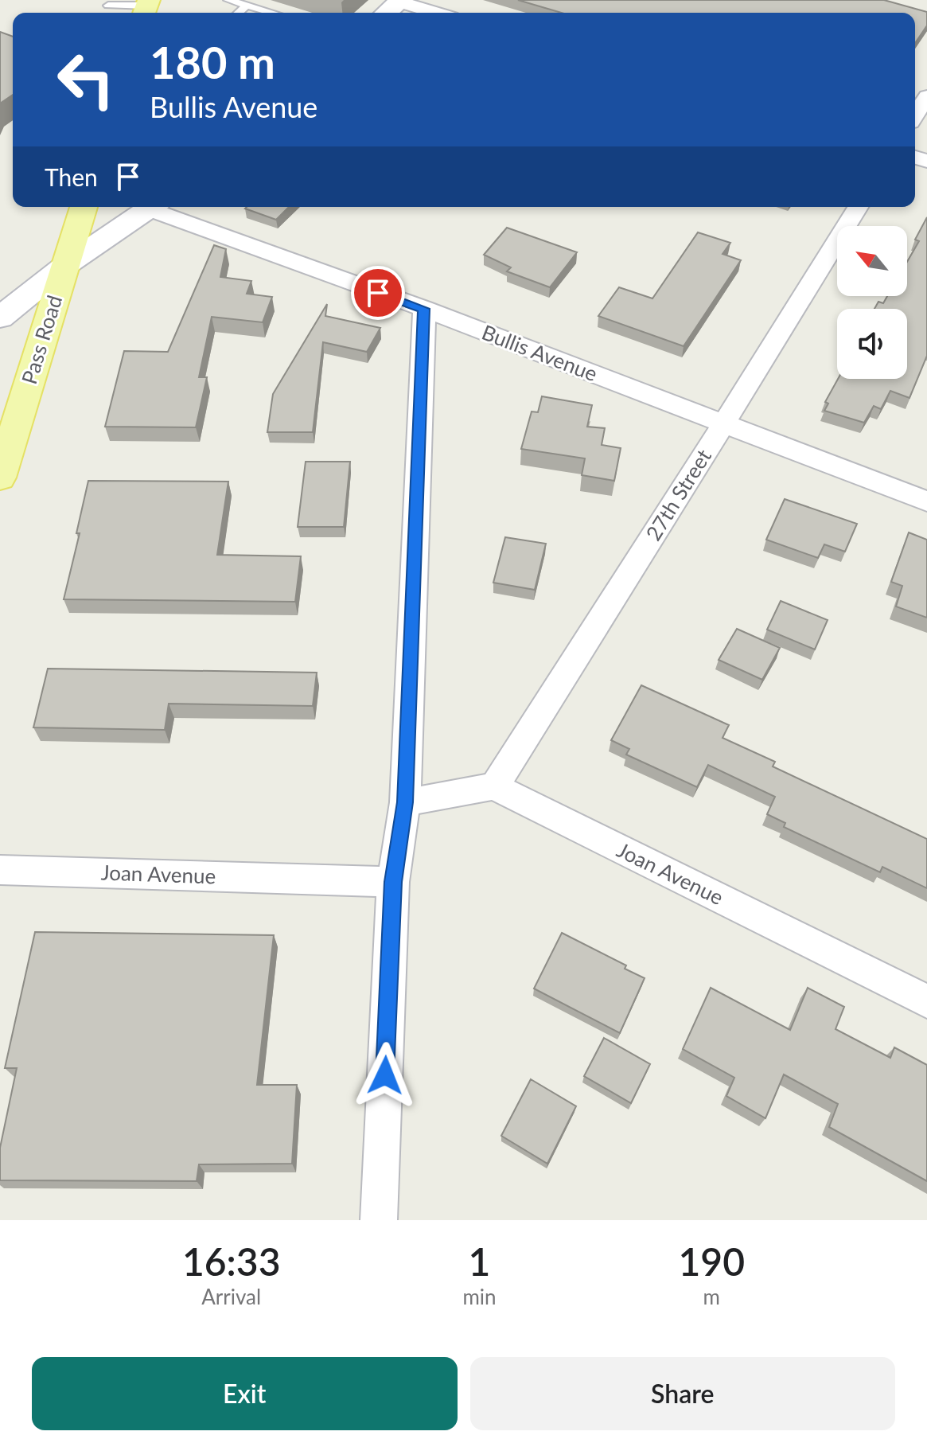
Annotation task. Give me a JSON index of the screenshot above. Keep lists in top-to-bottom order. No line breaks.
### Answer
{"streets":{"main road":["Pass Road"],"street":["Bullis Avenue","27th Street","Joan Avenue"]},"crossings":[["Bullis Avenue","27th Street"],["27th Street","Joan Avenue"]],"north":"top left","page":{"turn":["180 m","Bullis Avenue"],"then":"Then","eta":["16:33","Arrival","1","min","190","m"],"buttons":["Exit","Share"]}}
